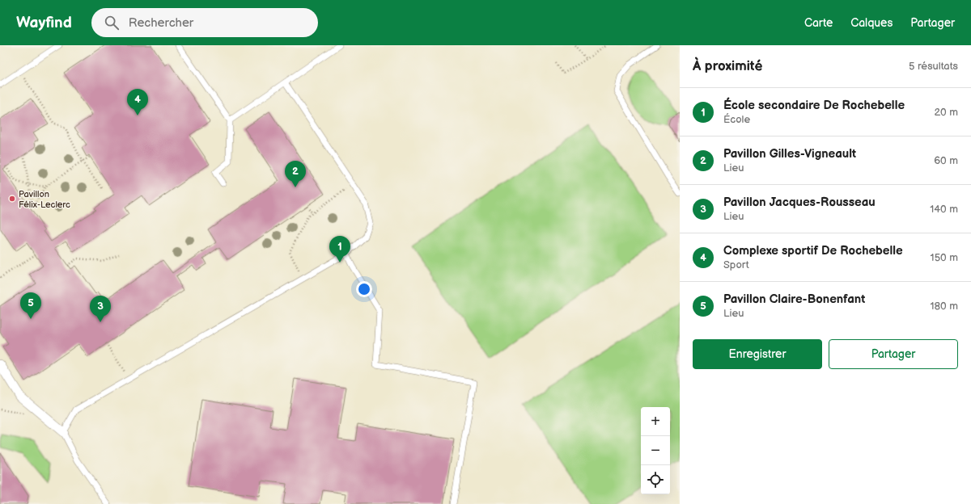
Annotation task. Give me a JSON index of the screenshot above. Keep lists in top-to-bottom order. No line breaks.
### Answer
{"places":["Pavillon Félix-Leclerc"],"page":{"header":"Wayfind","search":"Rechercher","nav":["Carte","Calques","Partager"],"heading":["À proximité","5 résultats"],"list":[{"mark":"1","name":"École secondaire De Rochebelle","note":"École","value":"20 m"},{"mark":"2","name":"Pavillon Gilles-Vigneault","note":"Lieu","value":"60 m"},{"mark":"3","name":"Pavillon Jacques-Rousseau","note":"Lieu","value":"140 m"},{"mark":"4","name":"Complexe sportif De Rochebelle","note":"Sport","value":"150 m"},{"mark":"5","name":"Pavillon Claire-Bonenfant","note":"Lieu","value":"180 m"}],"pins":["4","2","1","5","3"],"buttons":["Enregistrer","Partager"],"map_buttons":["+","−"]}}
